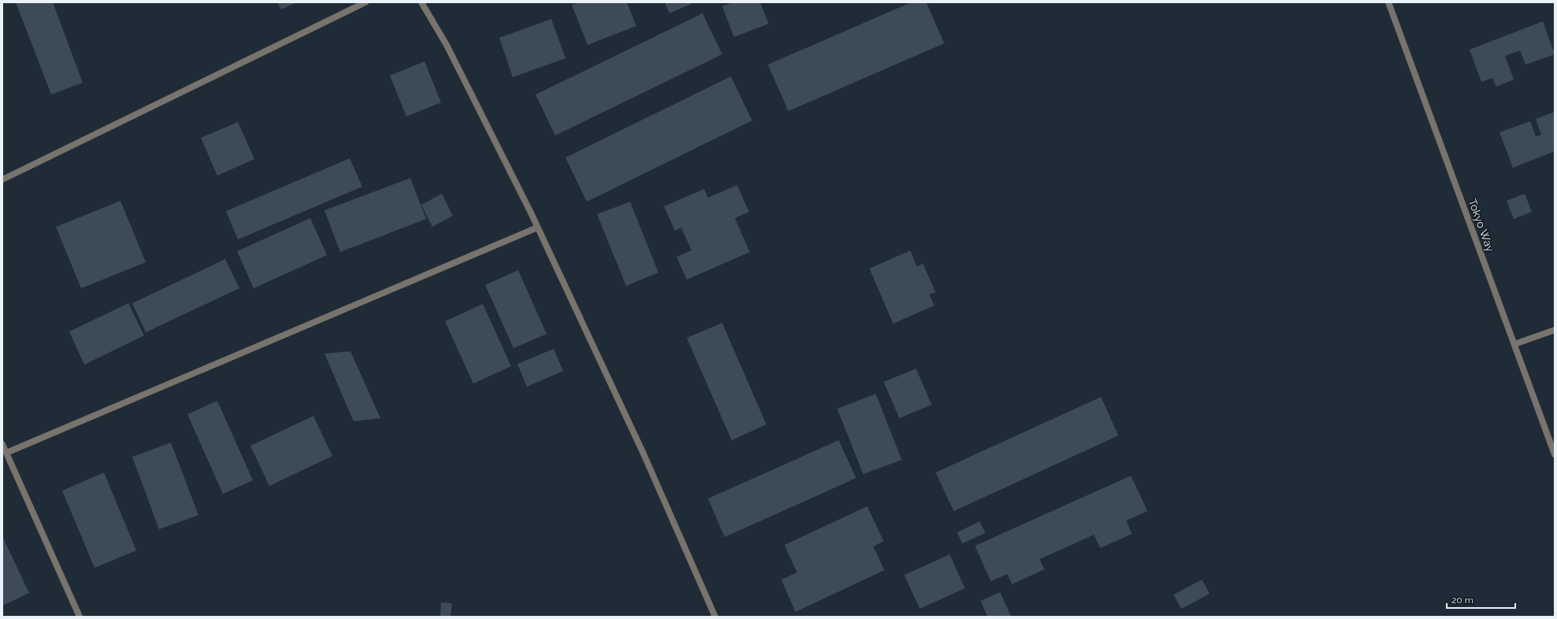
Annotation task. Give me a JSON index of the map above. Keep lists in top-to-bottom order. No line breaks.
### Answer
{"streets":{"street":["Tokyo Way"]},"scale_bar":"20 m"}
